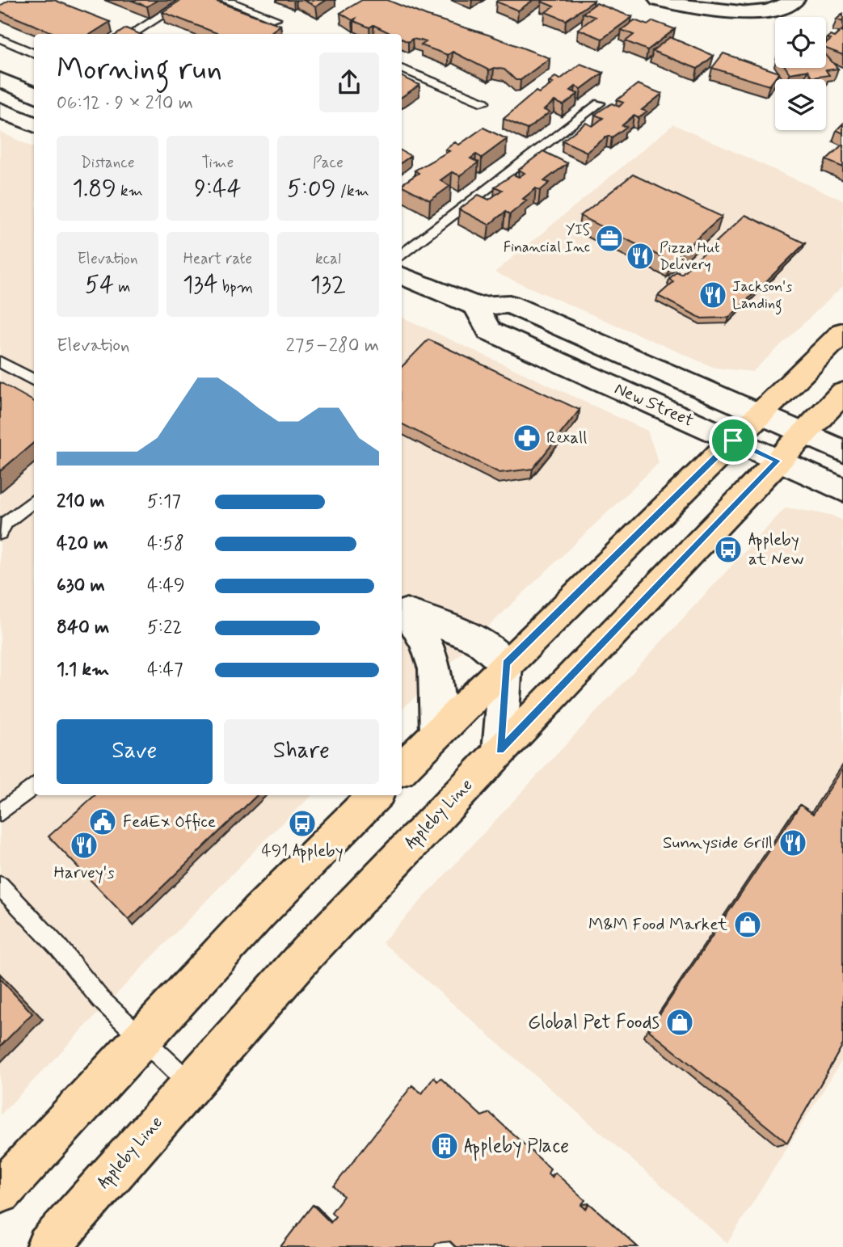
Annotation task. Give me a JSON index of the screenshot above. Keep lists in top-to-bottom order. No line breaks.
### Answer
{"streets":{"main road":["New Street","Appleby Line"]},"crossings":[["New Street","Appleby Line"]],"places":{"office":["YIS Financial Inc"],"restaurant":["Pizza Hut Delivery","Jackson's Landing","Sunnyside Grill","Harvey's"],"pharmacy":["Rexall"],"bus stop":["Appleby at New","491 Appleby"],"public building":["FedEx Office"],"shop":["M&M Food Market","Global Pet Foods"],"building":["Appleby Place"]},"page":{"heading":["Morning run","06:12 · 9 × 210 m"],"stats":[["Distance","1.89 km"],["Time","9:44"],["Pace","5:09 /km"],["Elevation","54 m"],["Heart rate","134 bpm"],["kcal","132"]],"chart":["Elevation","275–280 m"],"list":[{"name":"210 m","note":"5:17"},{"name":"420 m","note":"4:58"},{"name":"630 m","note":"4:49"},{"name":"840 m","note":"5:22"},{"name":"1.1 km","note":"4:47"}],"buttons":["Save","Share"]}}
